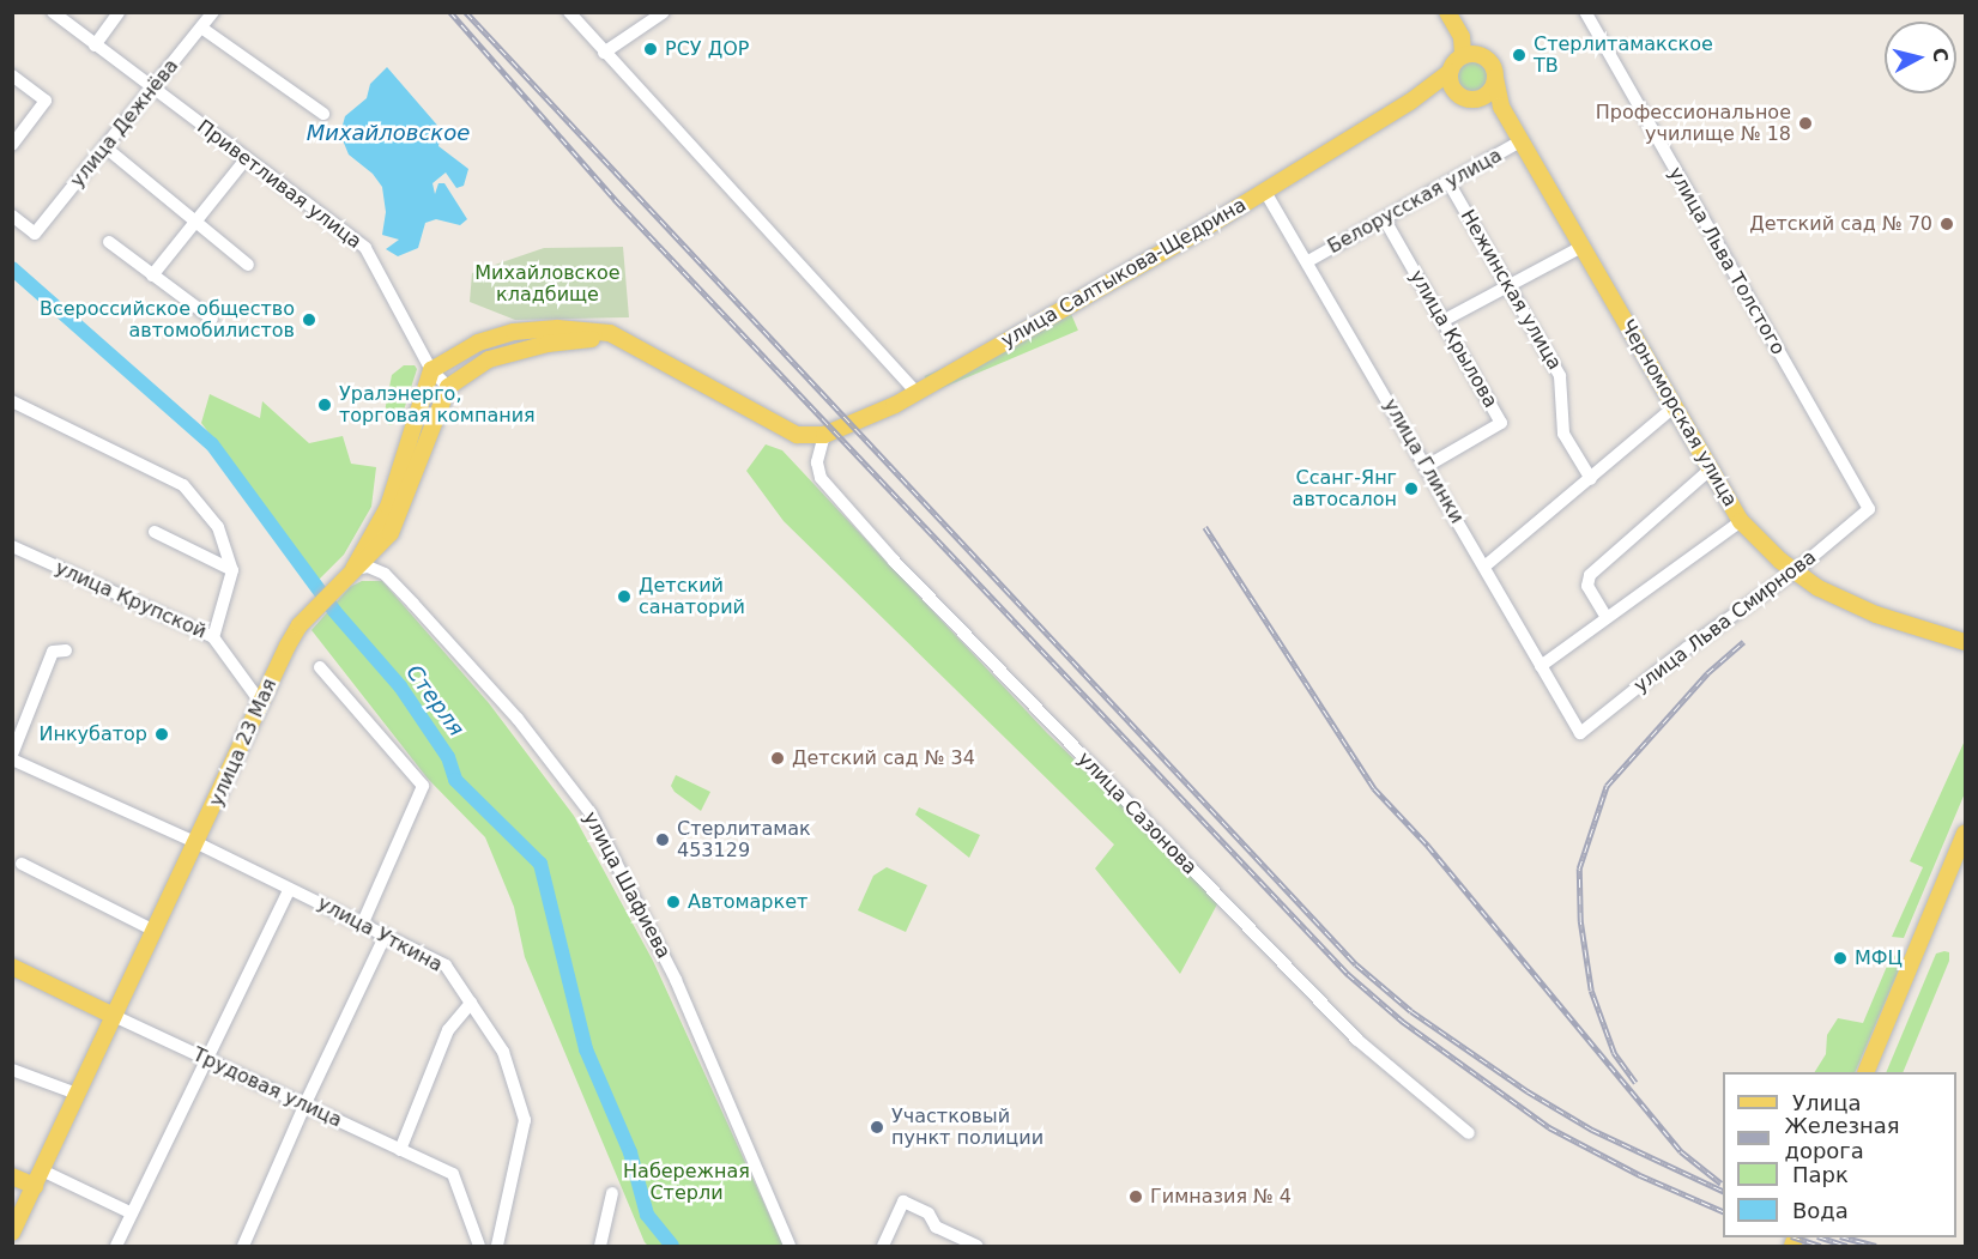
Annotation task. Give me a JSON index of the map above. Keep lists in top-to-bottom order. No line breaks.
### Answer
{"streets":{"main road":["улица Салтыкова-Щедрина","Черноморская улица","улица 23 Мая","Трудовая улица"],"street":["улица Дежнёва","Приветливая улица","Белорусская улица","улица Льва Толстого","Нежинская улица","улица Крылова","улица Глинки","улица Крупской","улица Льва Смирнова","улица Сазонова","улица Шафиева","улица Уткина"]},"crossings":[["улица Дежнёва","Приветливая улица"],["Белорусская улица","Нежинская улица"],["Белорусская улица","улица Крылова"],["Белорусская улица","Черноморская улица"],["Белорусская улица","улица Глинки"],["улица Льва Толстого","улица Льва Смирнова"],["улица Салтыкова-Щедрина","Черноморская улица"],["улица Салтыкова-Щедрина","улица Глинки"],["улица Салтыкова-Щедрина","улица Сазонова"],["улица Крылова","улица Глинки"],["Черноморская улица","улица Льва Смирнова"],["улица Глинки","улица Льва Смирнова"],["улица Крупской","улица 23 Мая"],["улица 23 Мая","улица Уткина"],["улица 23 Мая","Трудовая улица"]],"water":["Михайловское","Стерля"],"parks":["Михайловское кладбище","Набережная Стерли"],"places":["РСУ ДОР","Стерлитамакское ТВ","Профессиональное училище № 18","Детский сад № 70","Всероссийское общество автомобилистов","Уралэнерго, торговая компания","Ссанг-Янг автосалон","Детский санаторий","Инкубатор","Детский сад № 34","Стерлитамак 453129","Автомаркет","МФЦ","Участковый пункт полиции","Гимназия № 4"],"legend":["Улица","Железная дорога","Парк","Вода"],"north":"right"}
